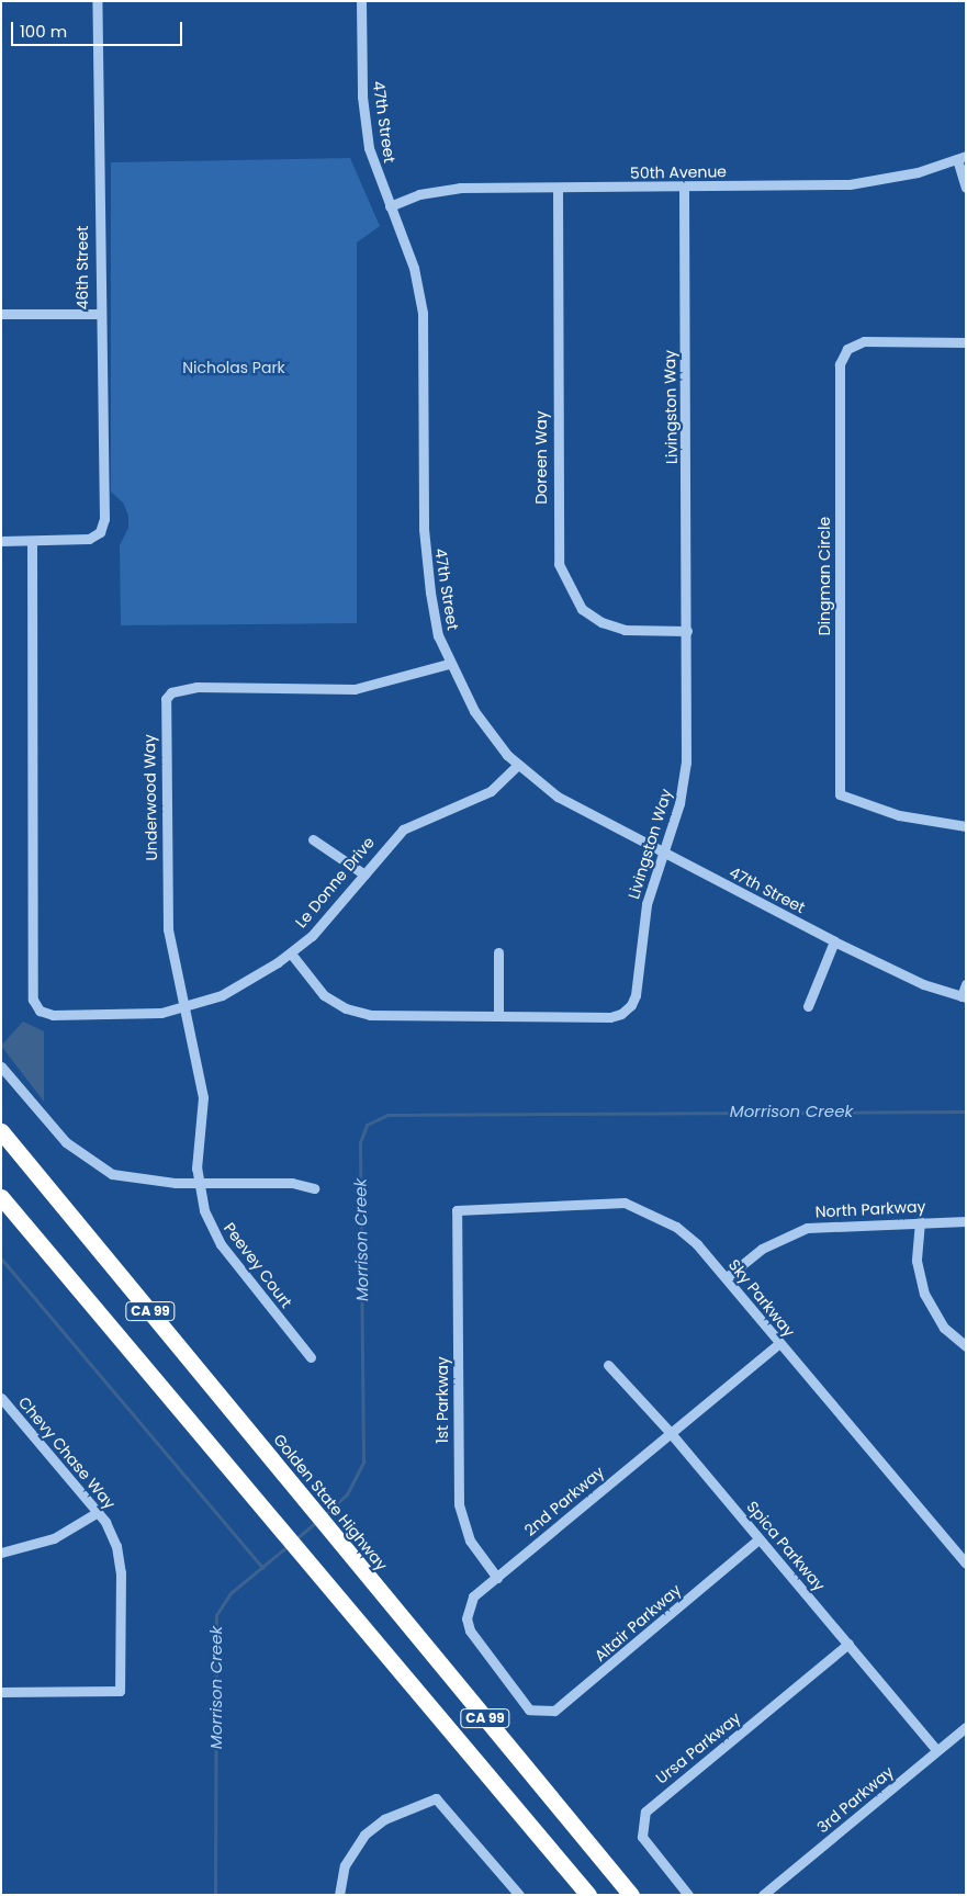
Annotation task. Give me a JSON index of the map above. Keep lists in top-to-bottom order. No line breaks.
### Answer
{"streets":{"highway":["CA 99","Golden State Highway"],"street":["47th Street","50th Avenue","46th Street","Livingston Way","Doreen Way","Dingman Circle","Underwood Way","Le Donne Drive","North Parkway","Peevey Court","Sky Parkway","1st Parkway","Chevy Chase Way","2nd Parkway","Spica Parkway","Altair Parkway","Ursa Parkway","3rd Parkway"]},"crossings":[["47th Street","50th Avenue"],["47th Street","Livingston Way"],["47th Street","Underwood Way"],["47th Street","Le Donne Drive"],["50th Avenue","Livingston Way"],["50th Avenue","Doreen Way"],["46th Street","Le Donne Drive"],["Livingston Way","Doreen Way"],["Livingston Way","Le Donne Drive"],["Underwood Way","Le Donne Drive"],["Underwood Way","Peevey Court"],["North Parkway","Sky Parkway"],["Sky Parkway","1st Parkway"],["Sky Parkway","2nd Parkway"],["1st Parkway","2nd Parkway"],["2nd Parkway","Spica Parkway"],["2nd Parkway","Altair Parkway"],["Spica Parkway","Altair Parkway"],["Spica Parkway","Ursa Parkway"],["Spica Parkway","3rd Parkway"]],"water":["Morrison Creek"],"parks":["Nicholas Park"],"scale_bar":"100 m"}
